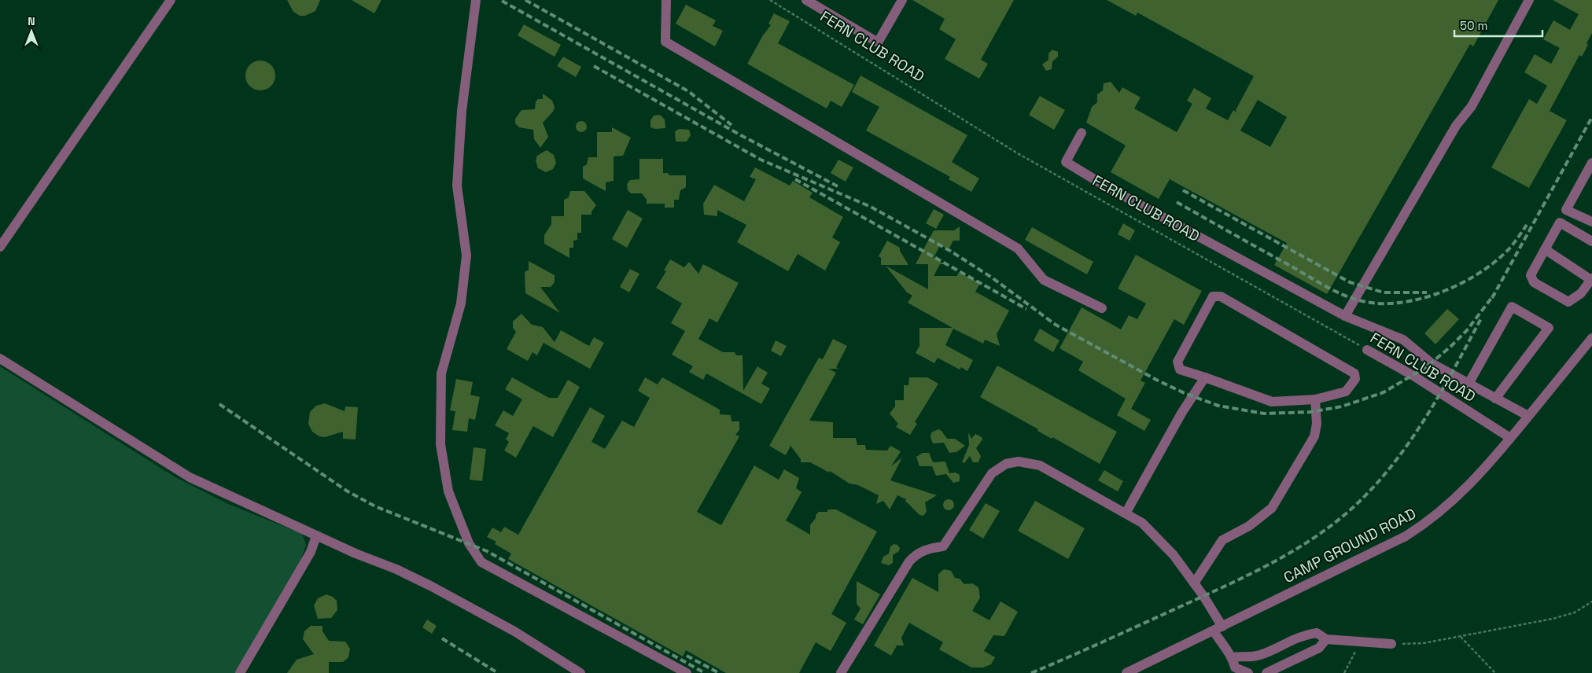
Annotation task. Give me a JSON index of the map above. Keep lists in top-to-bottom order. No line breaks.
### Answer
{"streets":{"street":["FERN CLUB ROAD","CAMP GROUND ROAD"]},"crossings":[["FERN CLUB ROAD","CAMP GROUND ROAD"]],"scale_bar":"50 m","north":"top"}
